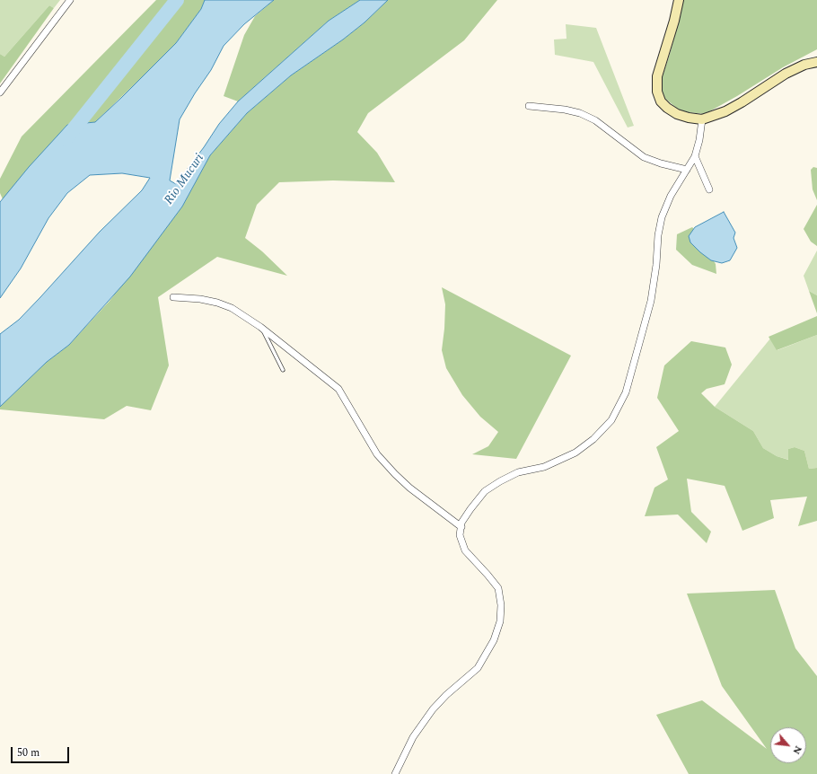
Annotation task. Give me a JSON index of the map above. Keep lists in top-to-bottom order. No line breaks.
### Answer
{"water":["Rio Mucuri"],"scale_bar":"50 m","north":"bottom right"}
